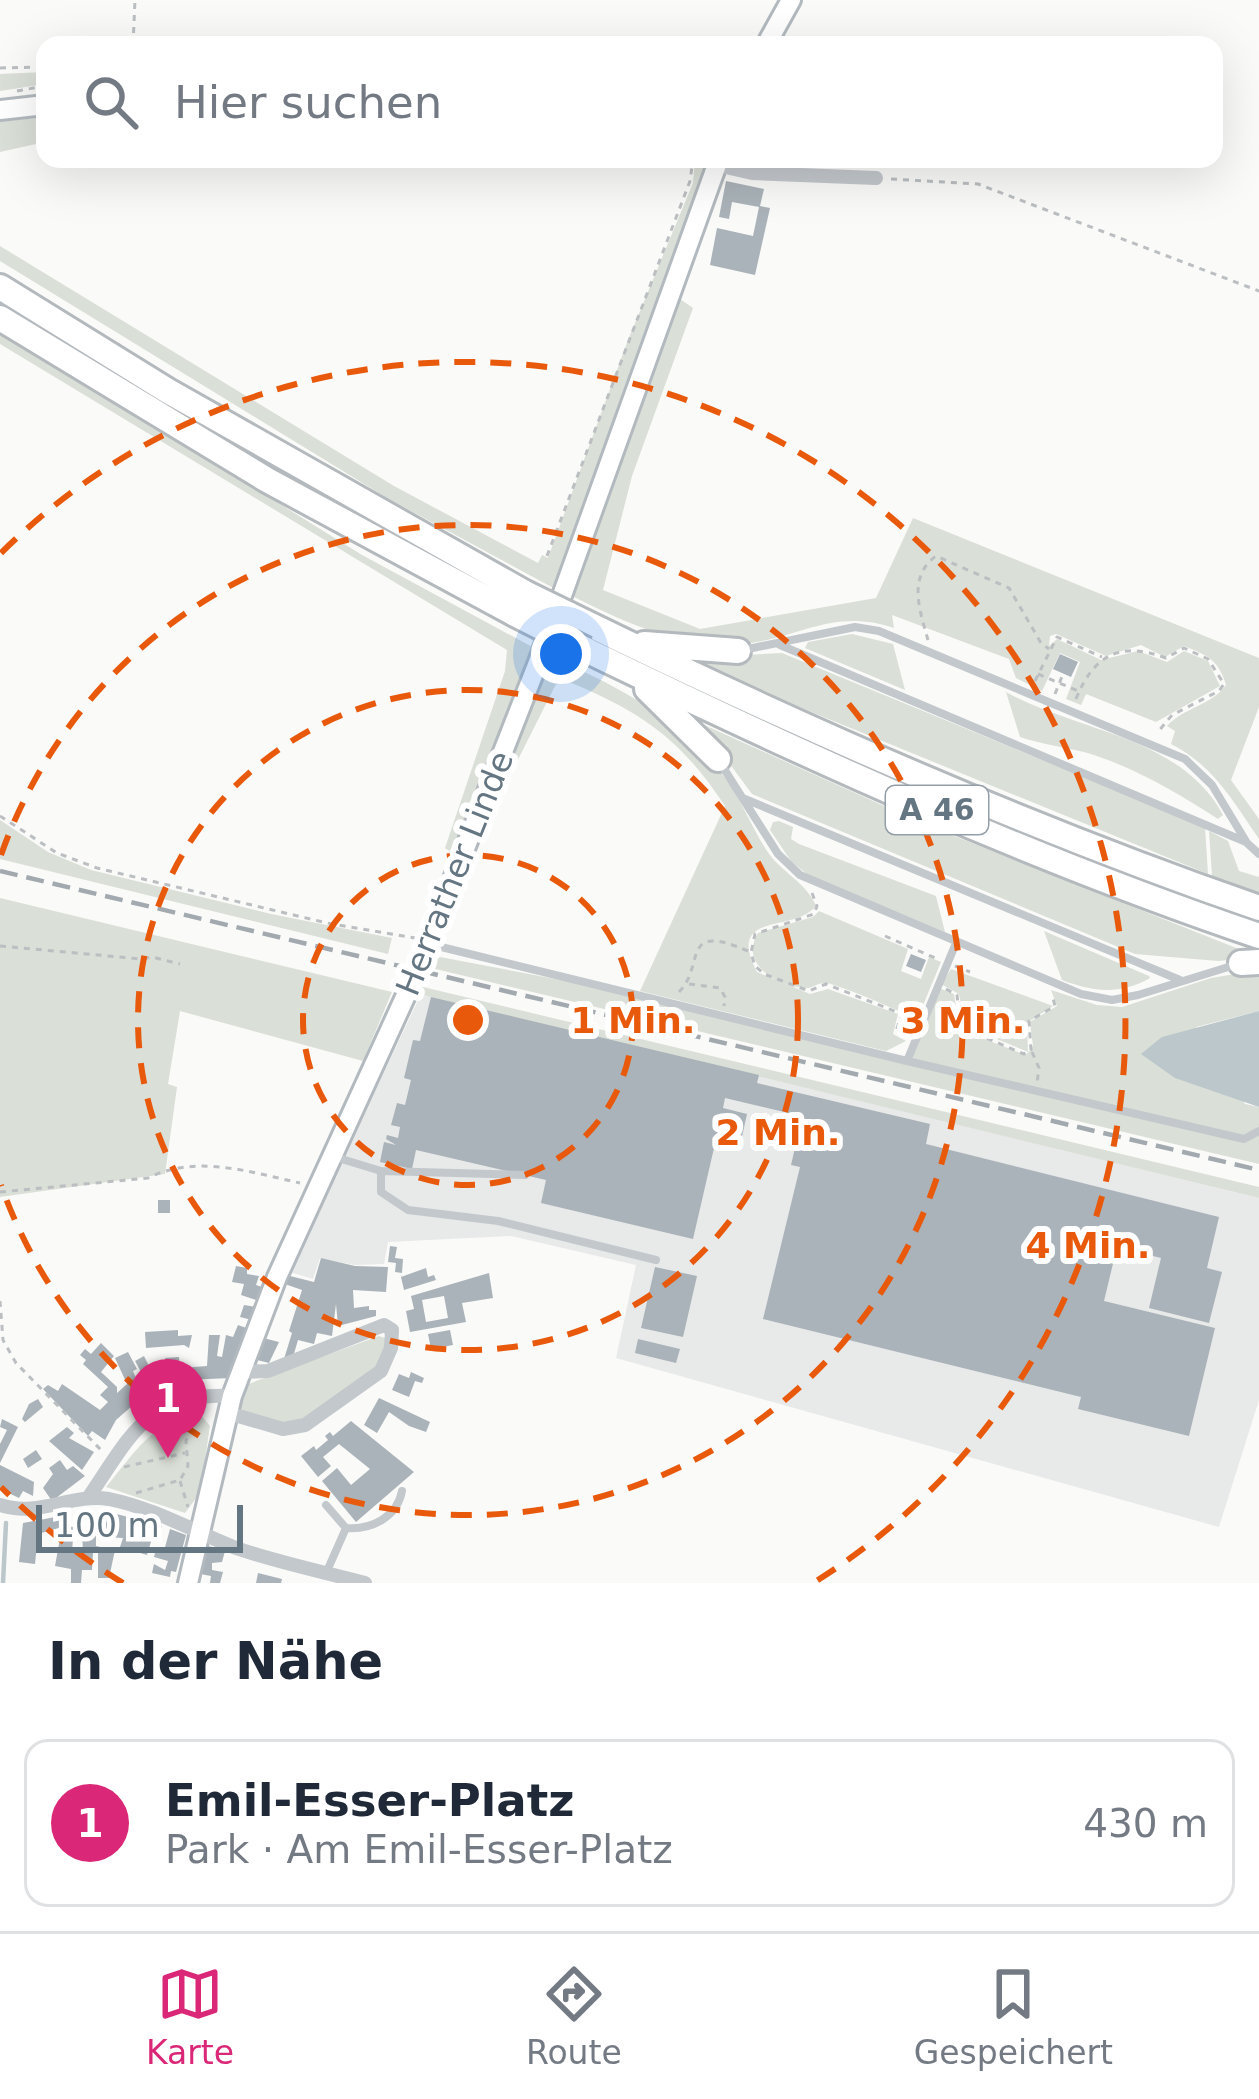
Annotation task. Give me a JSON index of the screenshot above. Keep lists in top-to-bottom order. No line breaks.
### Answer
{"streets":{"highway":["A 46"],"street":["Herrather Linde"]},"scale_bar":"100 m","page":{"search":"Hier suchen","pins":"1","scale":"100 m","heading":"In der Nähe","list":[{"mark":"1","name":"Emil-Esser-Platz","note":"Park · Am Emil-Esser-Platz","value":"430 m"}],"nav":["Karte","Route","Gespeichert"]},"rings":["1 Min.","3 Min.","2 Min.","4 Min."]}
